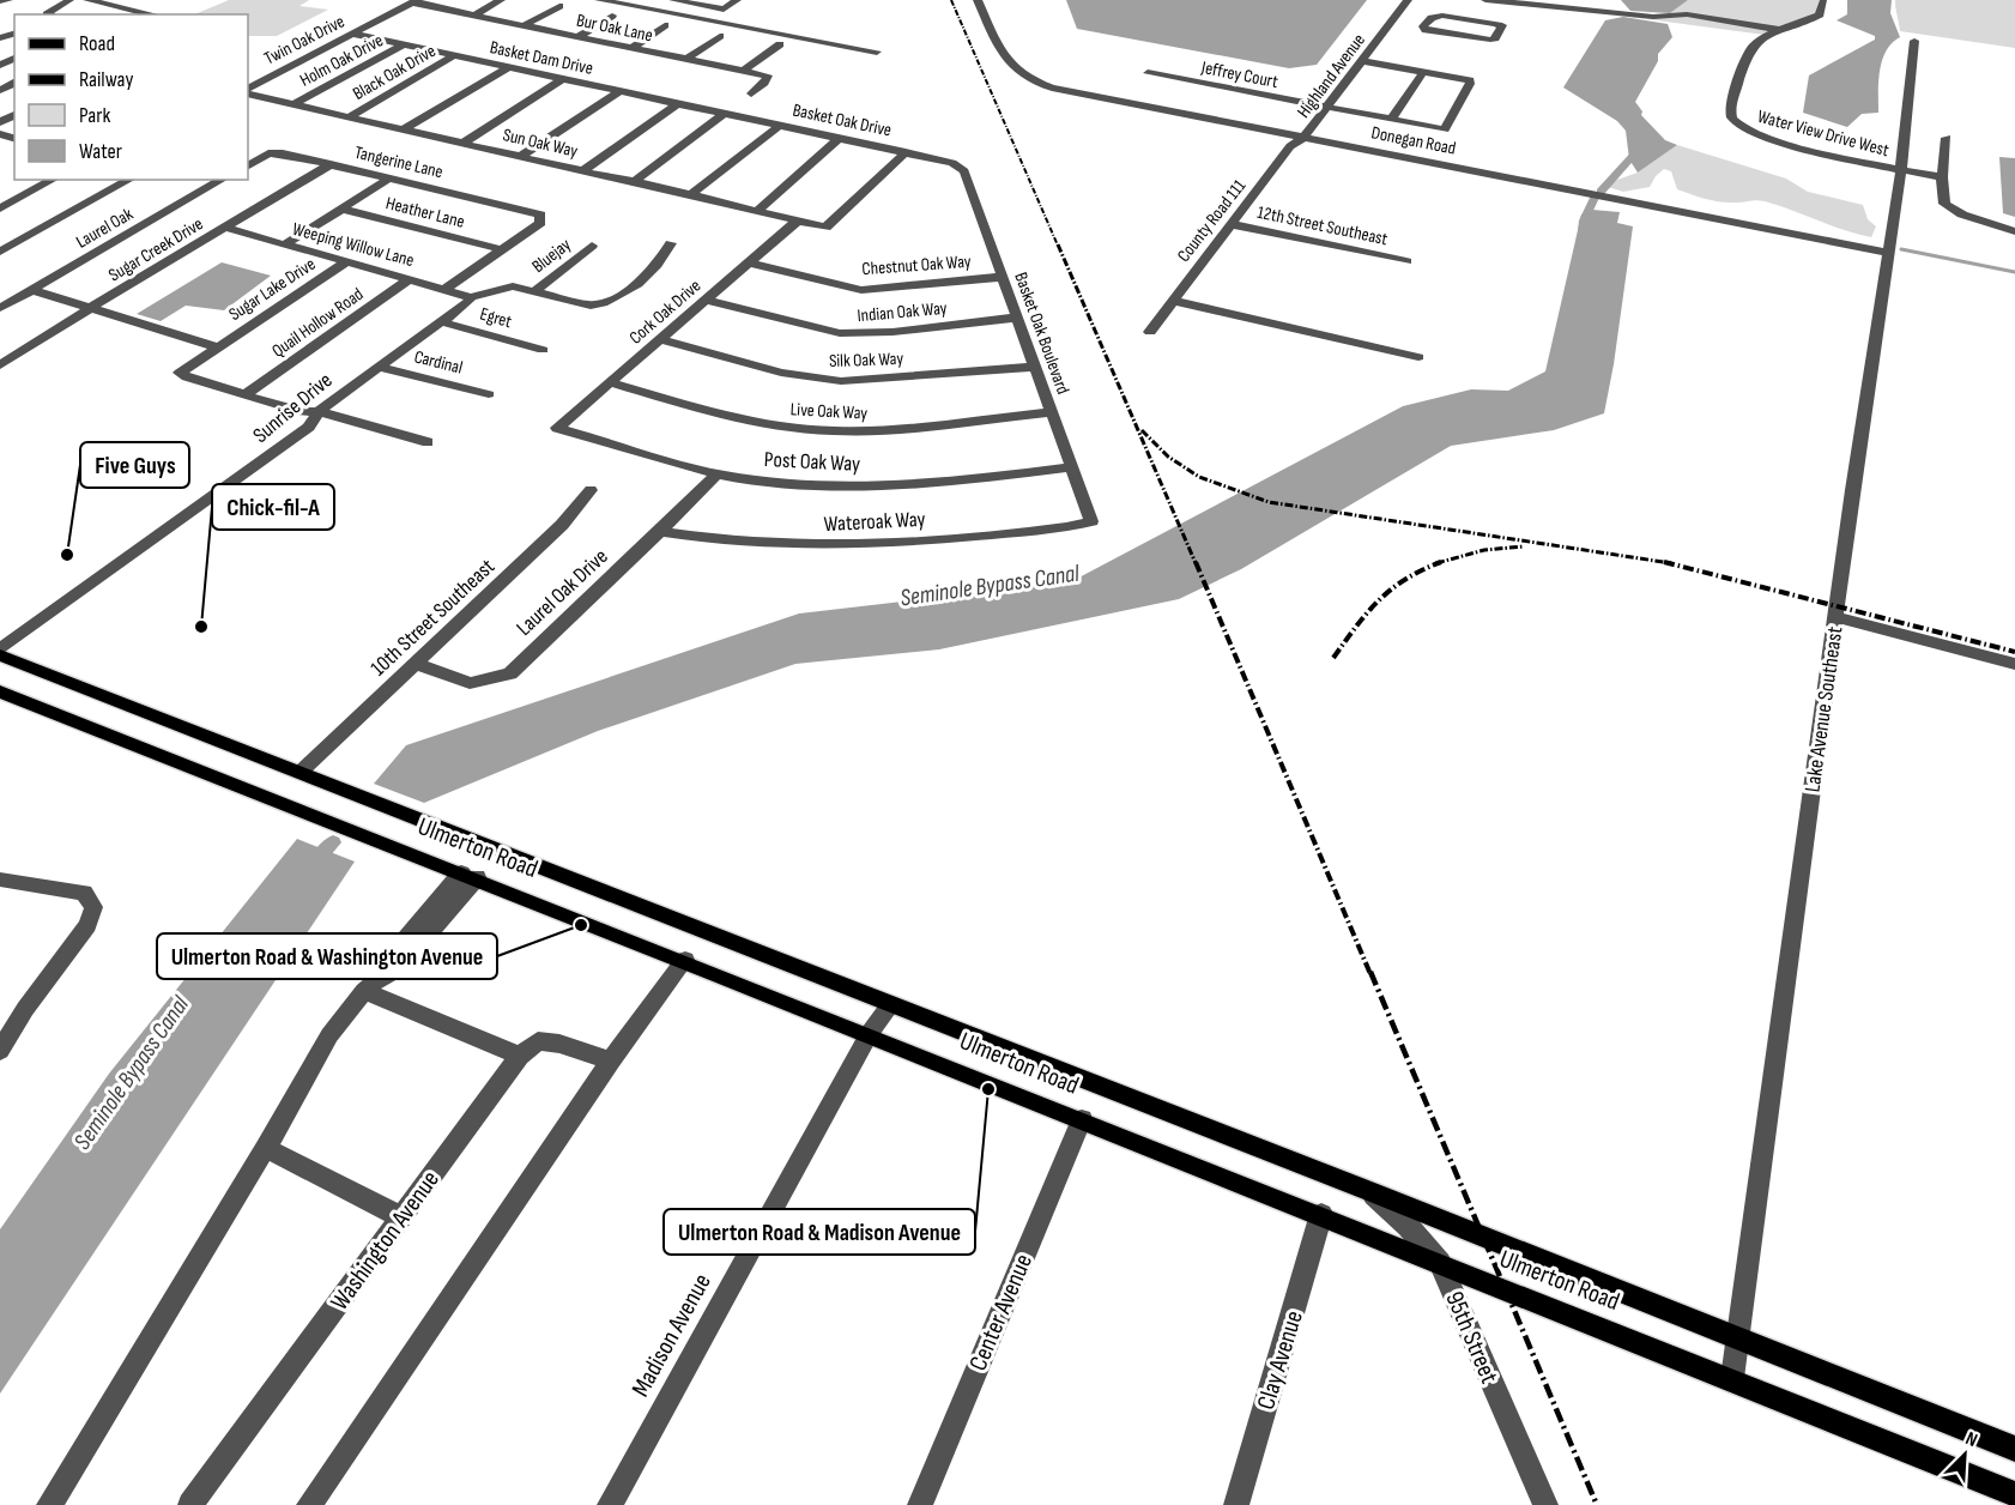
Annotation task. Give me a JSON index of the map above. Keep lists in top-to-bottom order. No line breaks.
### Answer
{"streets":{"main road":["Ulmerton Road"],"street":["Bur Oak Lane","Twin Oak Drive","Basket Dam Drive","Holm Oak Drive","Black Oak Drive","Jeffrey Court","Highland Avenue","Basket Oak Drive","Water View Drive West","Donegan Road","Sun Oak Way","Tangerine Lane","Heather Lane","County Road 111","12th Street Southeast","Laurel Oak","Weeping Willow Lane","Sugar Creek Drive","Bluejay","Chestnut Oak Way","Sugar Lake Drive","Cork Oak Drive","Indian Oak Way","Egret","Quail Hollow Road","Basket Oak Boulevard","Silk Oak Way","Cardinal","Sunrise Drive","Live Oak Way","Post Oak Way","Wateroak Way","Laurel Oak Drive","10th Street Southeast","Lake Avenue Southeast","Washington Avenue","Center Avenue","Madison Avenue","95th Street","Clay Avenue"]},"crossings":[["Bur Oak Lane","Twin Oak Drive"],["Twin Oak Drive","Basket Dam Drive"],["Basket Dam Drive","Holm Oak Drive"],["Basket Dam Drive","Black Oak Drive"],["Basket Dam Drive","Basket Oak Drive"],["Holm Oak Drive","Sun Oak Way"],["Black Oak Drive","Sun Oak Way"],["Jeffrey Court","Highland Avenue"],["Highland Avenue","Donegan Road"],["Highland Avenue","County Road 111"],["Basket Oak Drive","Sun Oak Way"],["Basket Oak Drive","Basket Oak Boulevard"],["Water View Drive West","Lake Avenue Southeast"],["Donegan Road","County Road 111"],["Donegan Road","Lake Avenue Southeast"],["Sun Oak Way","Cork Oak Drive"],["Tangerine Lane","Heather Lane"],["Tangerine Lane","Sugar Creek Drive"],["County Road 111","12th Street Southeast"],["Weeping Willow Lane","Sugar Creek Drive"],["Weeping Willow Lane","Sugar Lake Drive"],["Weeping Willow Lane","Quail Hollow Road"],["Weeping Willow Lane","Sunrise Drive"],["Chestnut Oak Way","Cork Oak Drive"],["Chestnut Oak Way","Basket Oak Boulevard"],["Sugar Lake Drive","Quail Hollow Road"],["Cork Oak Drive","Indian Oak Way"],["Cork Oak Drive","Silk Oak Way"],["Cork Oak Drive","Live Oak Way"],["Cork Oak Drive","Post Oak Way"],["Indian Oak Way","Basket Oak Boulevard"],["Egret","Sunrise Drive"],["Basket Oak Boulevard","Silk Oak Way"],["Basket Oak Boulevard","Live Oak Way"],["Basket Oak Boulevard","Post Oak Way"],["Basket Oak Boulevard","Wateroak Way"],["Cardinal","Sunrise Drive"],["Post Oak Way","Laurel Oak Drive"],["Wateroak Way","Laurel Oak Drive"],["Laurel Oak Drive","10th Street Southeast"],["10th Street Southeast","Ulmerton Road"],["Lake Avenue Southeast","Ulmerton Road"],["Ulmerton Road","Center Avenue"],["Ulmerton Road","Madison Avenue"],["Ulmerton Road","95th Street"],["Ulmerton Road","Clay Avenue"]],"water":["Seminole Bypass Canal"],"places":["Five Guys","Chick-fil-A","Ulmerton Road & Washington Avenue","Ulmerton Road & Madison Avenue"],"legend":["Road","Railway","Park","Water"],"north":"top right"}
